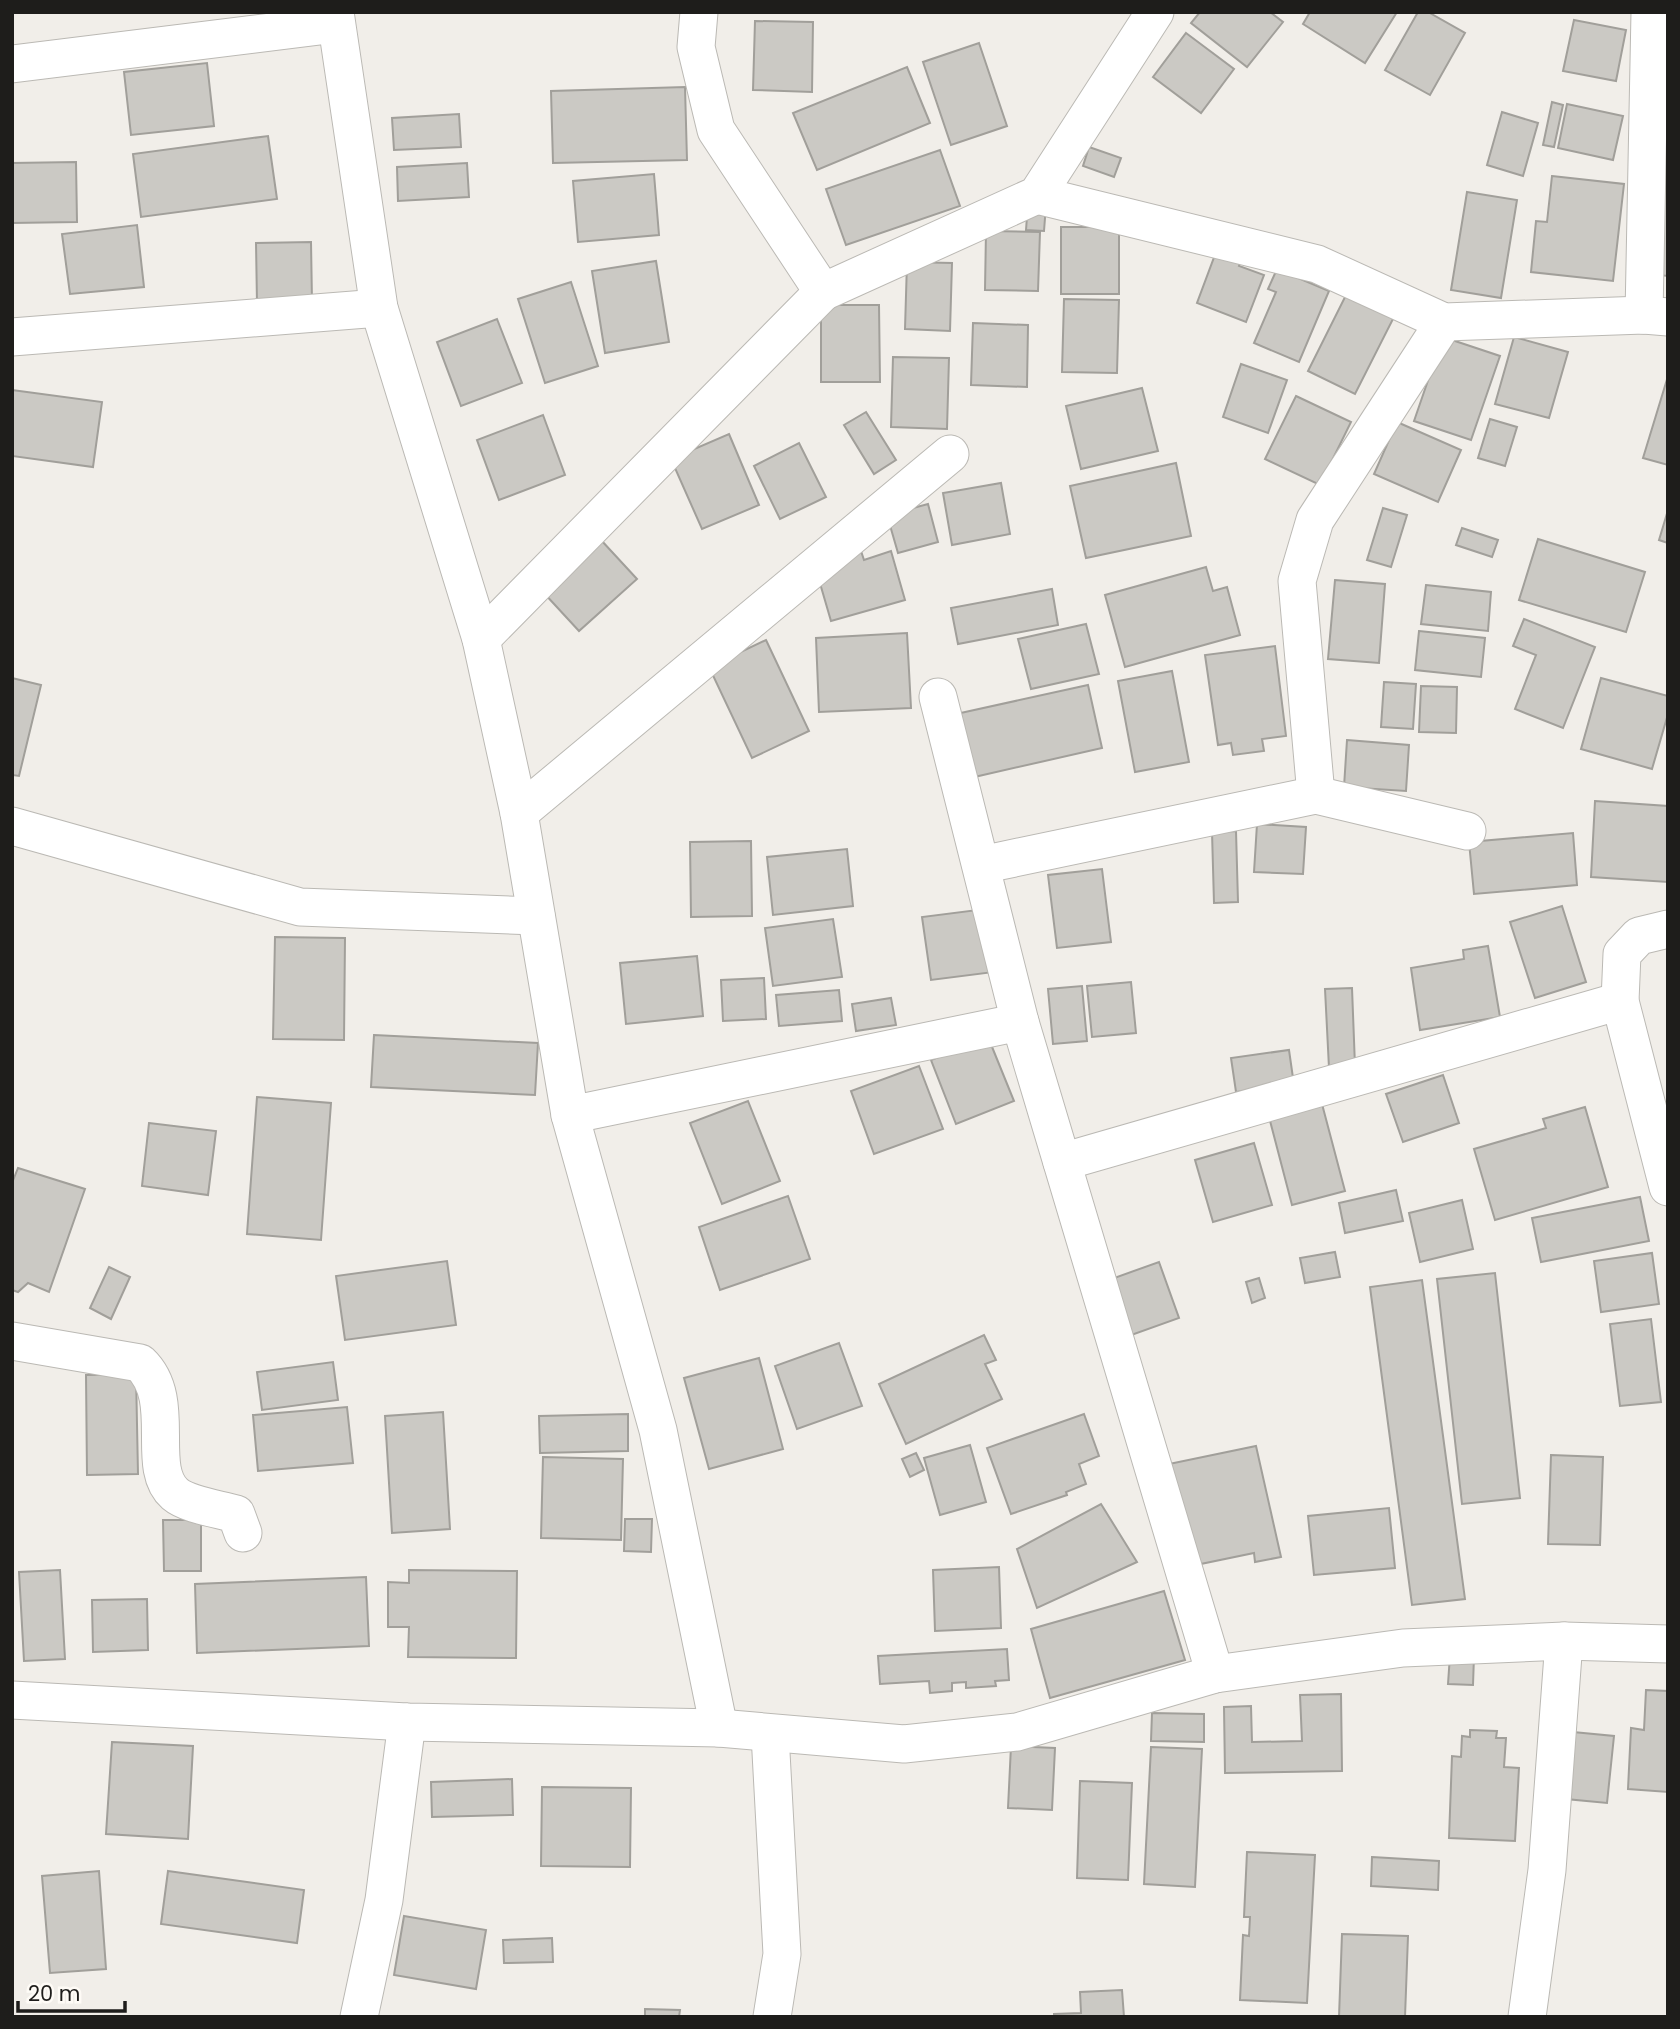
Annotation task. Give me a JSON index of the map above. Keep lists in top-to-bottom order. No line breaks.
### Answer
{"scale_bar":"20 m"}
